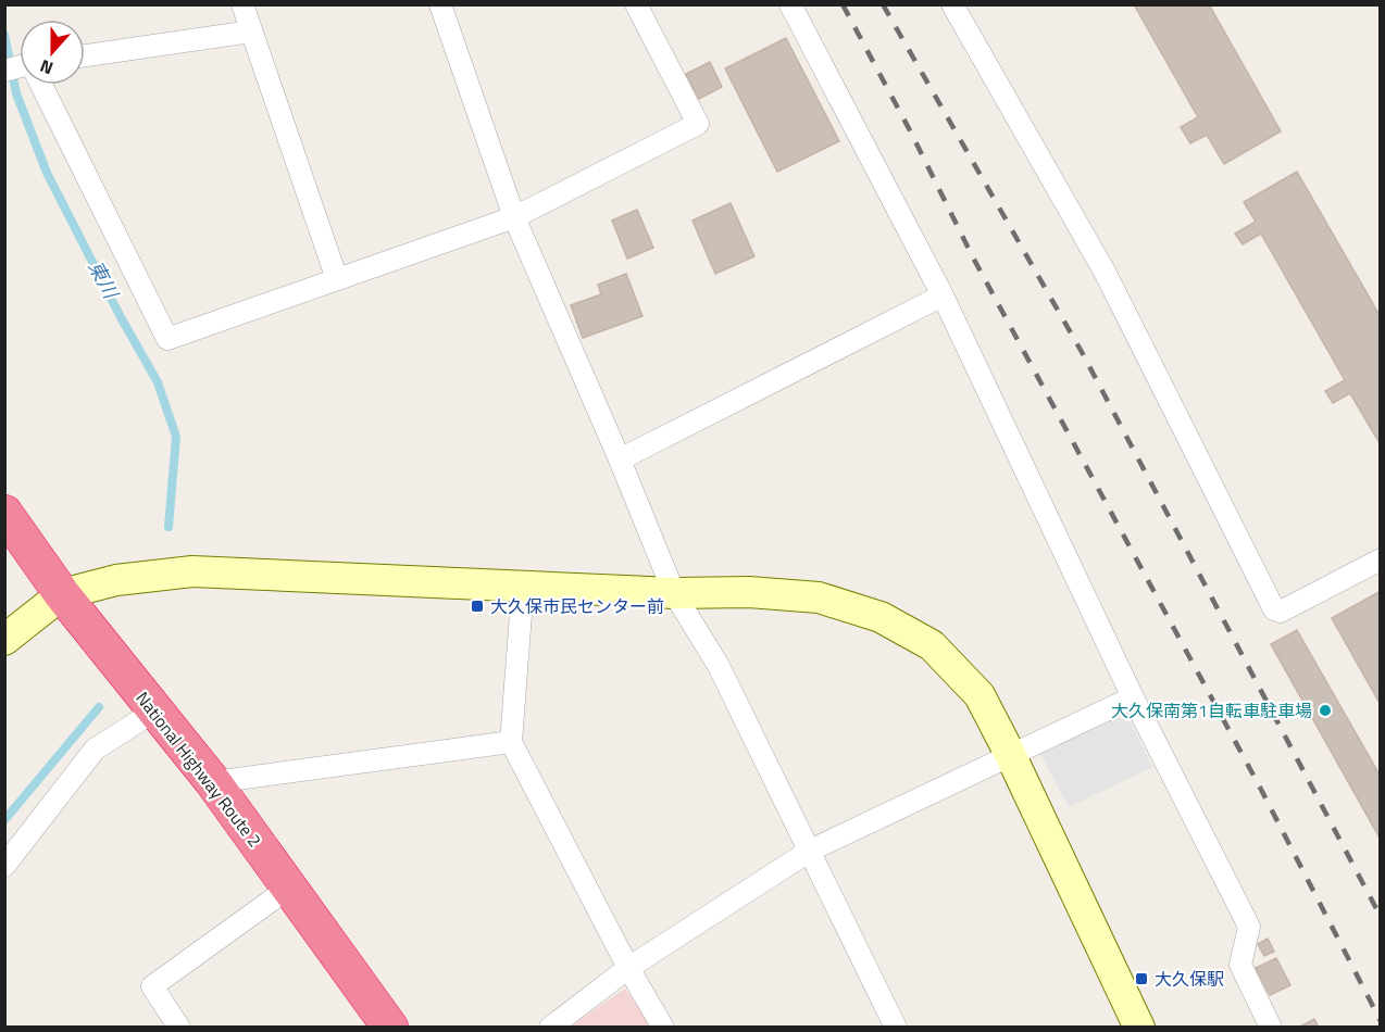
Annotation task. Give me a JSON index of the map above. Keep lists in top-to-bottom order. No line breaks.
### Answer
{"streets":{"highway":["National Highway Route 2"]},"water":["東川"],"places":{"transit":["大久保市民センター前","大久保駅"],"other":["大久保南第1自転車駐車場"]},"north":"bottom"}
